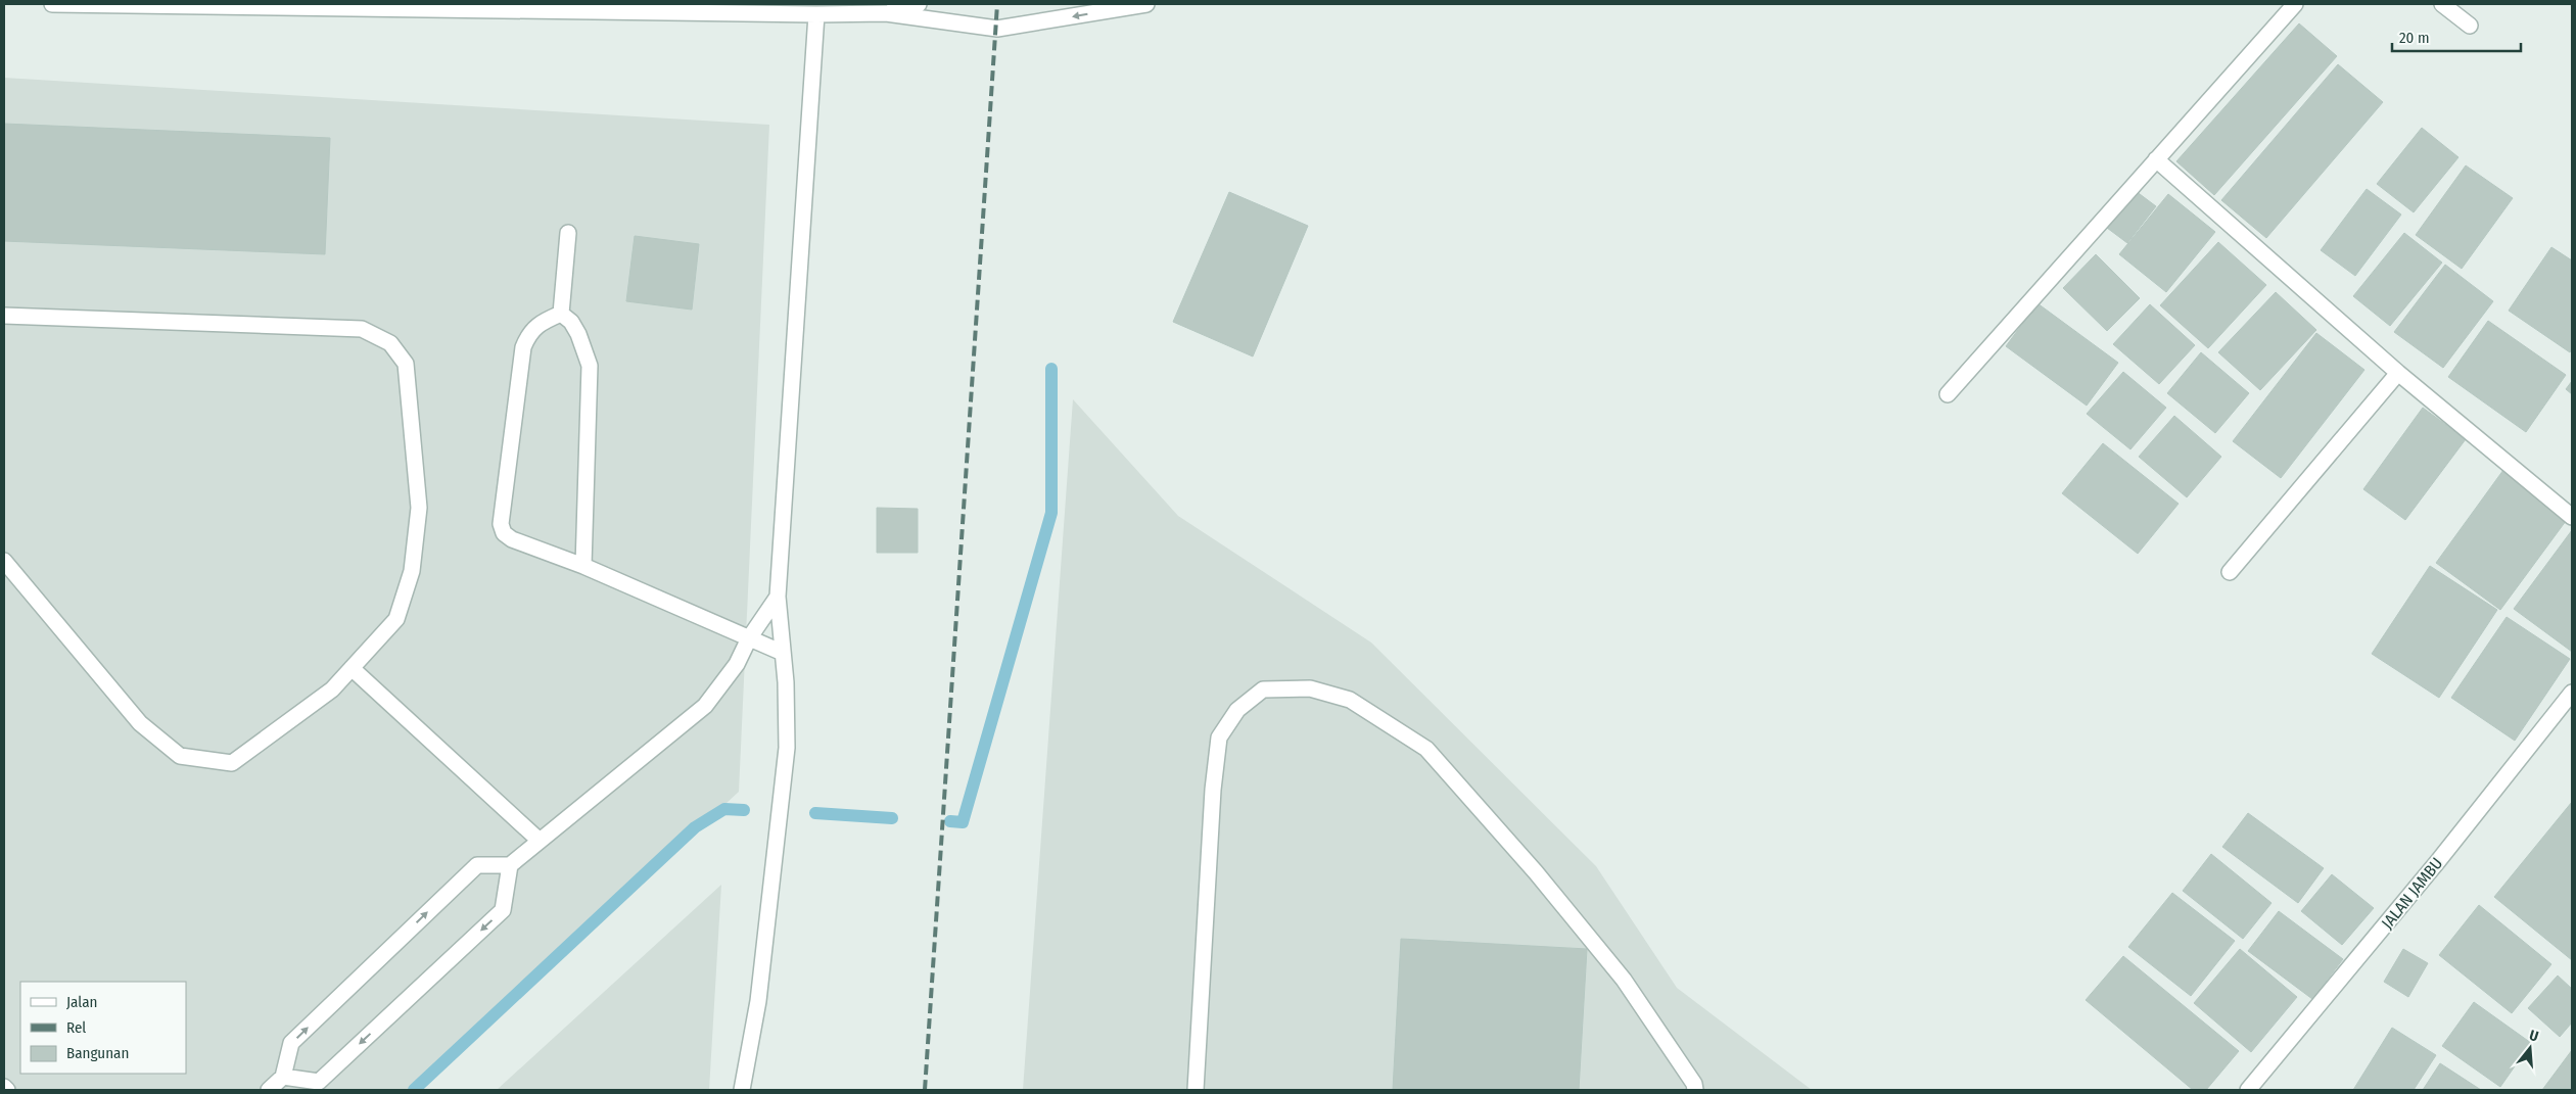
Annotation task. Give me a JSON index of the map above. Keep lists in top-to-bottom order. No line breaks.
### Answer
{"streets":{"street":["JALAN JAMBU"]},"legend":["Jalan","Rel","Bangunan"],"scale_bar":"20 m","north":"top"}
